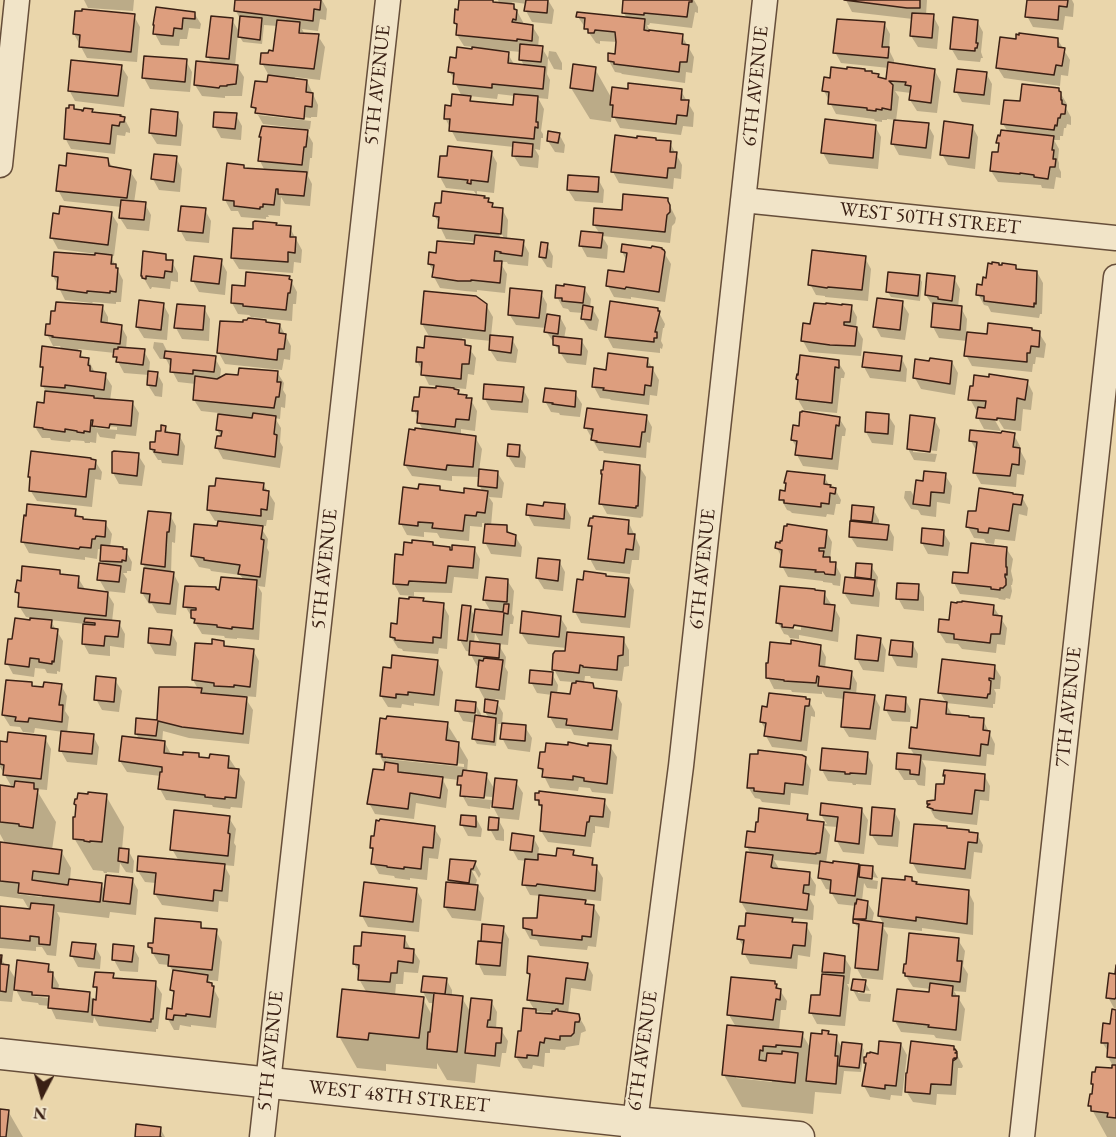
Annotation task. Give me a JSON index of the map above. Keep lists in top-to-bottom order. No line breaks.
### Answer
{"streets":{"street":["5TH AVENUE","6TH AVENUE","WEST 50TH STREET","7TH AVENUE","WEST 48TH STREET"]},"crossings":[["5TH AVENUE","WEST 48TH STREET"],["6TH AVENUE","WEST 50TH STREET"],["6TH AVENUE","WEST 48TH STREET"]],"north":"bottom"}
